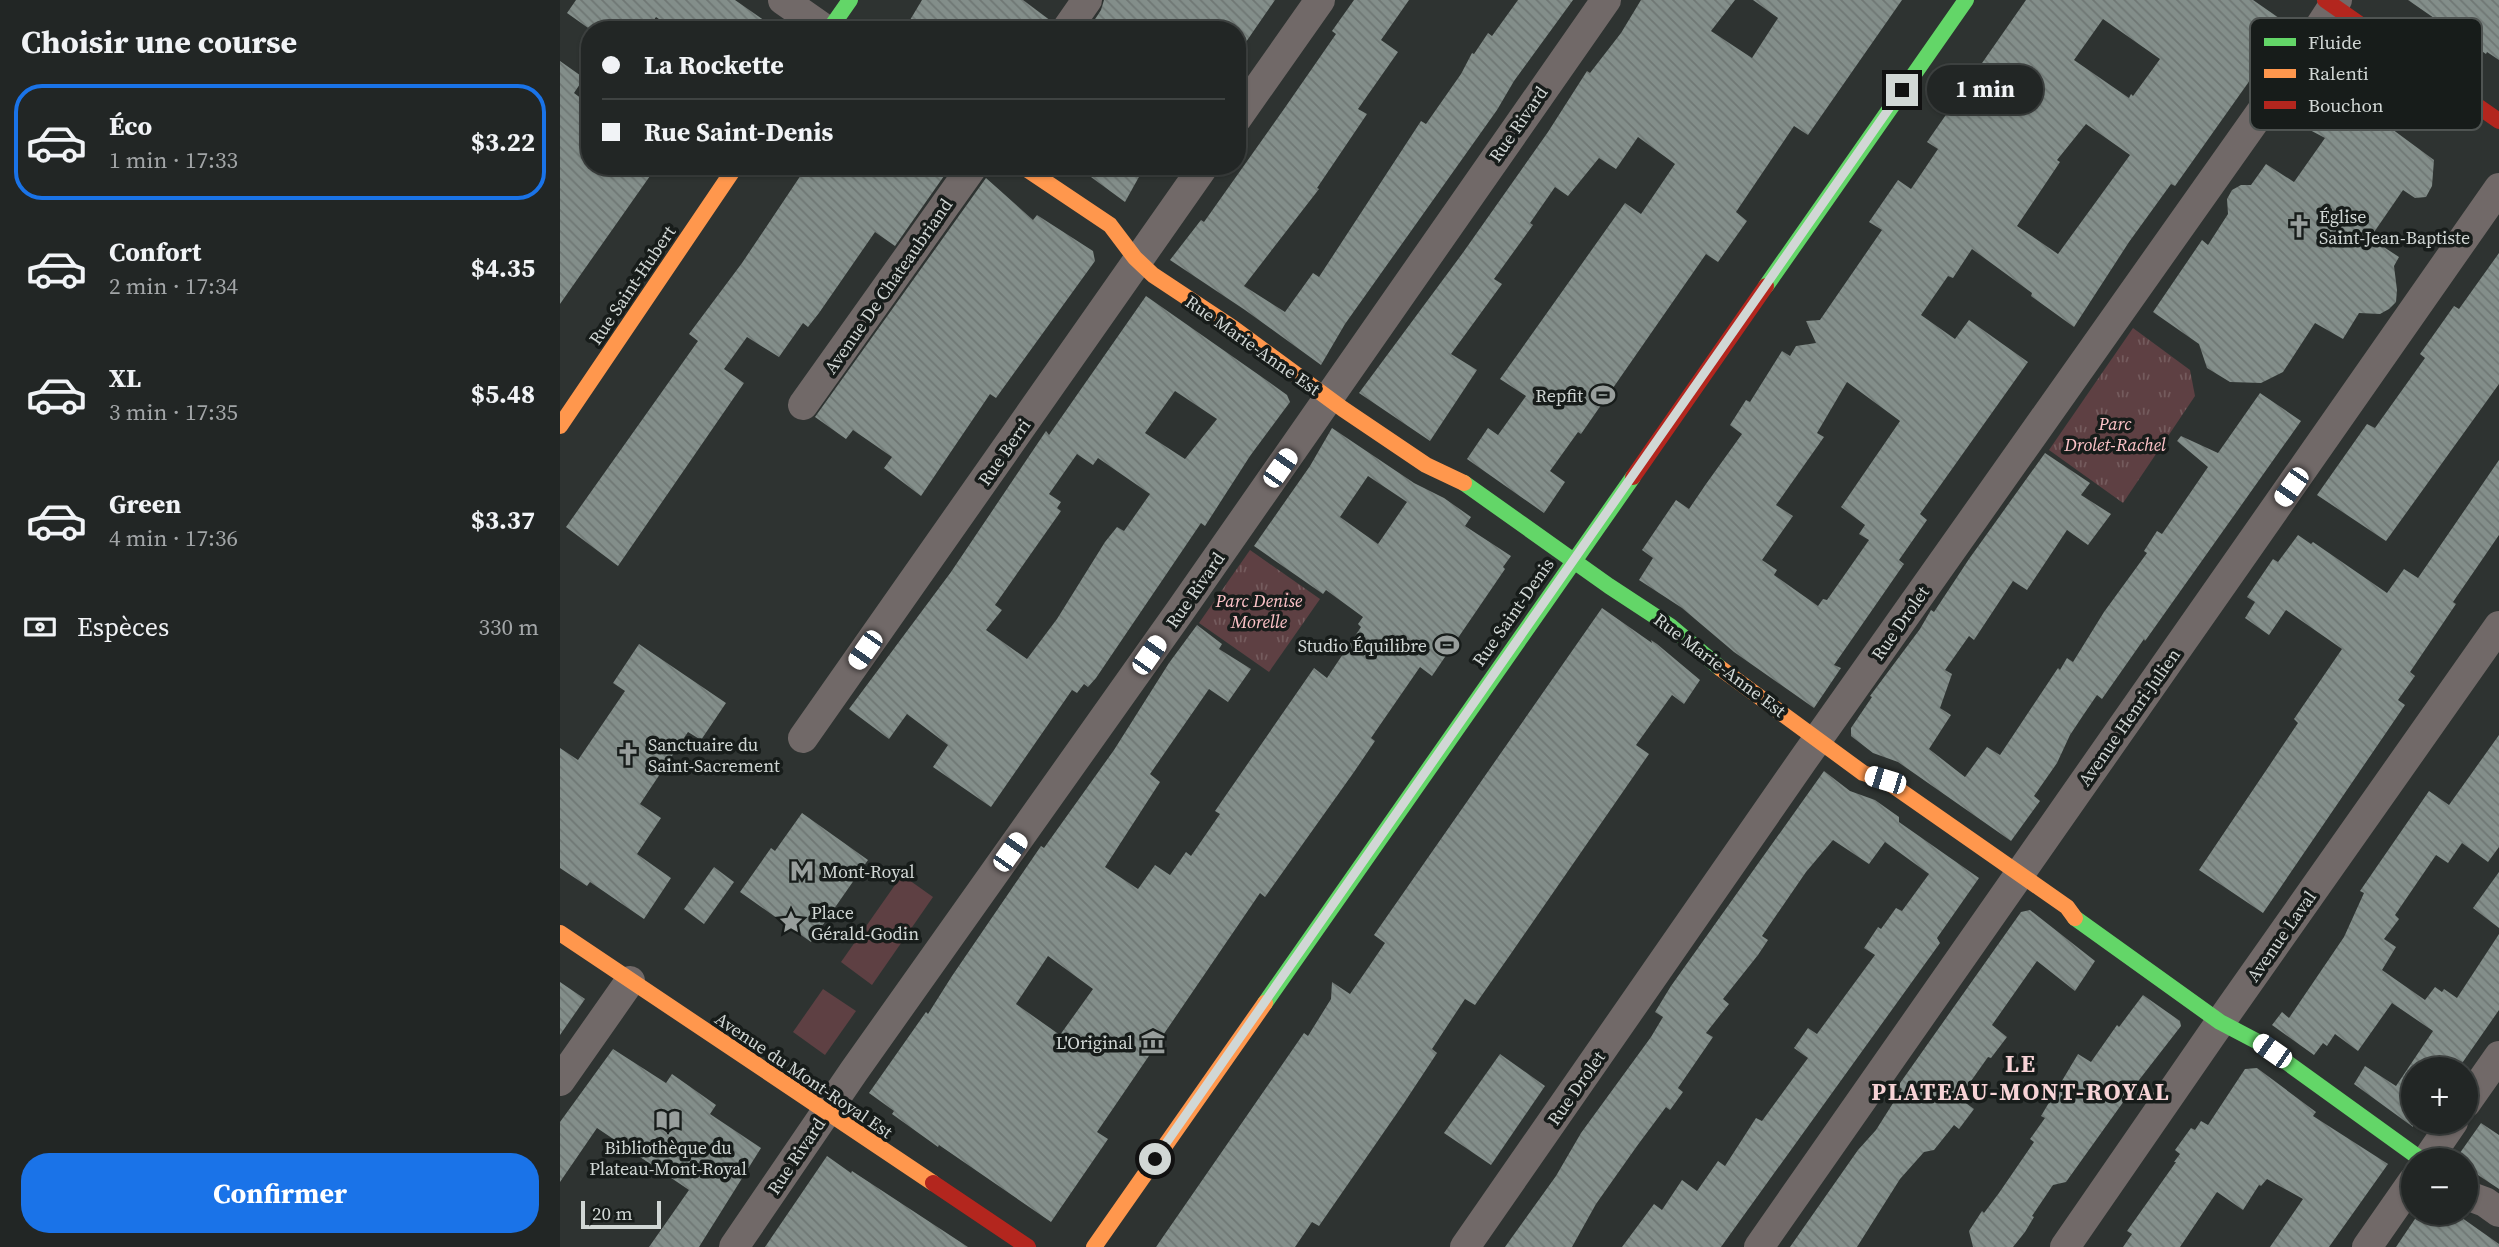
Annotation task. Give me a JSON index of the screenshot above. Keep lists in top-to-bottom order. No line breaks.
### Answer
{"streets":{"main road":["Rue Saint-Hubert","Rue Marie-Anne Est","Rue Saint-Denis","Avenue du Mont-Royal Est"],"street":["Rue Rivard","Avenue De Chateaubriand","Rue Berri","Rue Drolet","Avenue Henri-Julien","Avenue Laval"]},"crossings":[["Rue Rivard","Rue Marie-Anne Est"],["Rue Rivard","Avenue du Mont-Royal Est"],["Rue Marie-Anne Est","Rue Berri"],["Rue Marie-Anne Est","Rue Saint-Denis"],["Rue Marie-Anne Est","Rue Drolet"],["Rue Marie-Anne Est","Avenue Henri-Julien"],["Rue Marie-Anne Est","Avenue Laval"]],"districts":["LE PLATEAU-MONT-ROYAL"],"parks":["Parc Drolet-Rachel","Parc Denise Morelle"],"places":{"church":["Église Saint-Jean-Baptiste","Sanctuaire du Saint-Sacrement"],"sports":["Repfit","Studio Équilibre"],"metro station":["Mont-Royal"],"place":["Place Gérald-Godin"],"museum":["L'Original"],"library":["Bibliothèque du Plateau-Mont-Royal"]},"legend":["Fluide","Ralenti","Bouchon"],"scale_bar":"20 m","page":{"heading":"Choisir une course","banner":["La Rockette","Rue Saint-Denis"],"bubble":"1 min","list":[{"name":"Éco","note":"1 min · 17:33","value":"$3.22"},{"name":"Confort","note":"2 min · 17:34","value":"$4.35"},{"name":"XL","note":"3 min · 17:35","value":"$5.48"},{"name":"Green","note":"4 min · 17:36","value":"$3.37"}],"pay":["Espèces","330 m"],"map_buttons":["+","−"],"buttons":"Confirmer","scale":"20 m"}}
